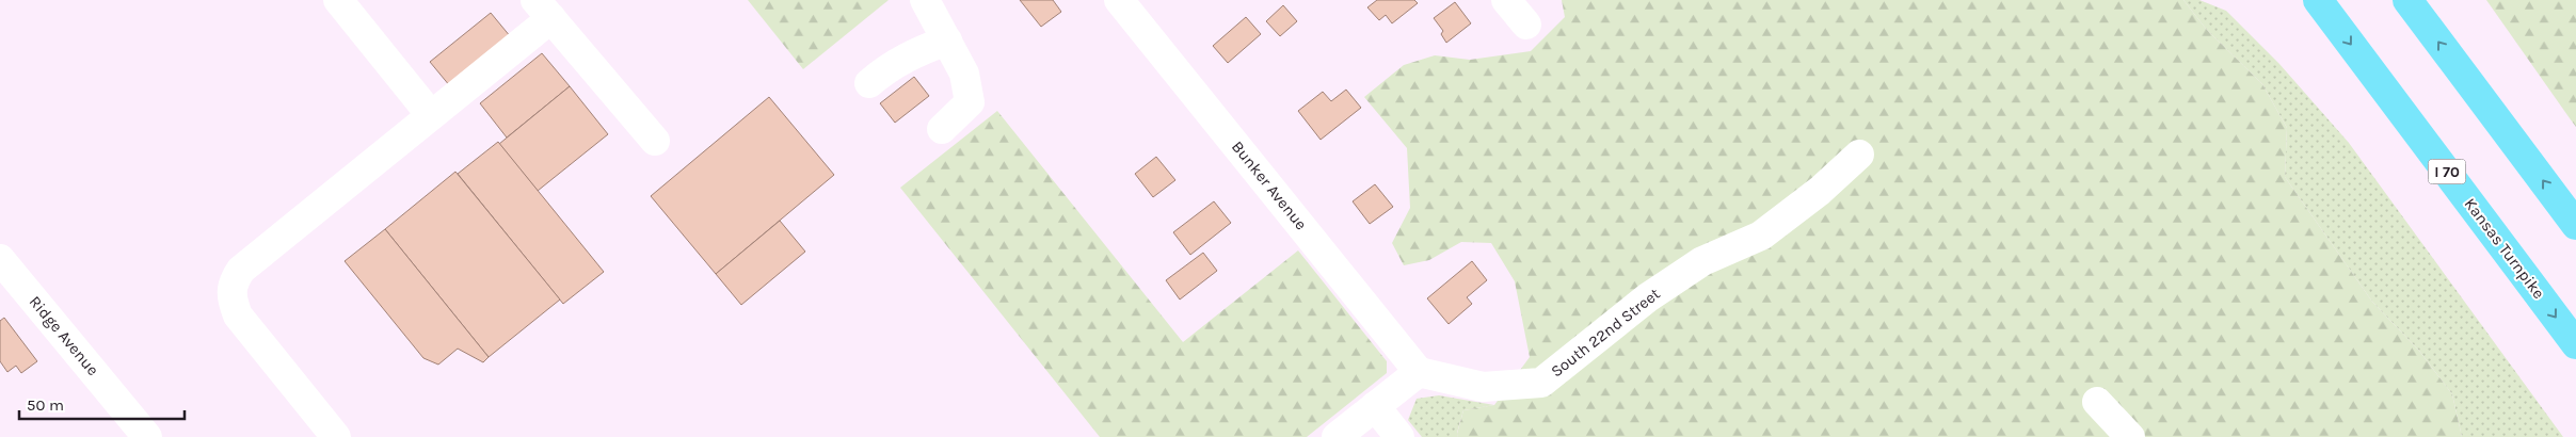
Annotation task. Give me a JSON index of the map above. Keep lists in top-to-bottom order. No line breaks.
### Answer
{"streets":{"highway":["I 70","Kansas Turnpike"],"street":["Bunker Avenue","South 22nd Street","Ridge Avenue"]},"crossings":[["Bunker Avenue","South 22nd Street"]],"scale_bar":"50 m"}
